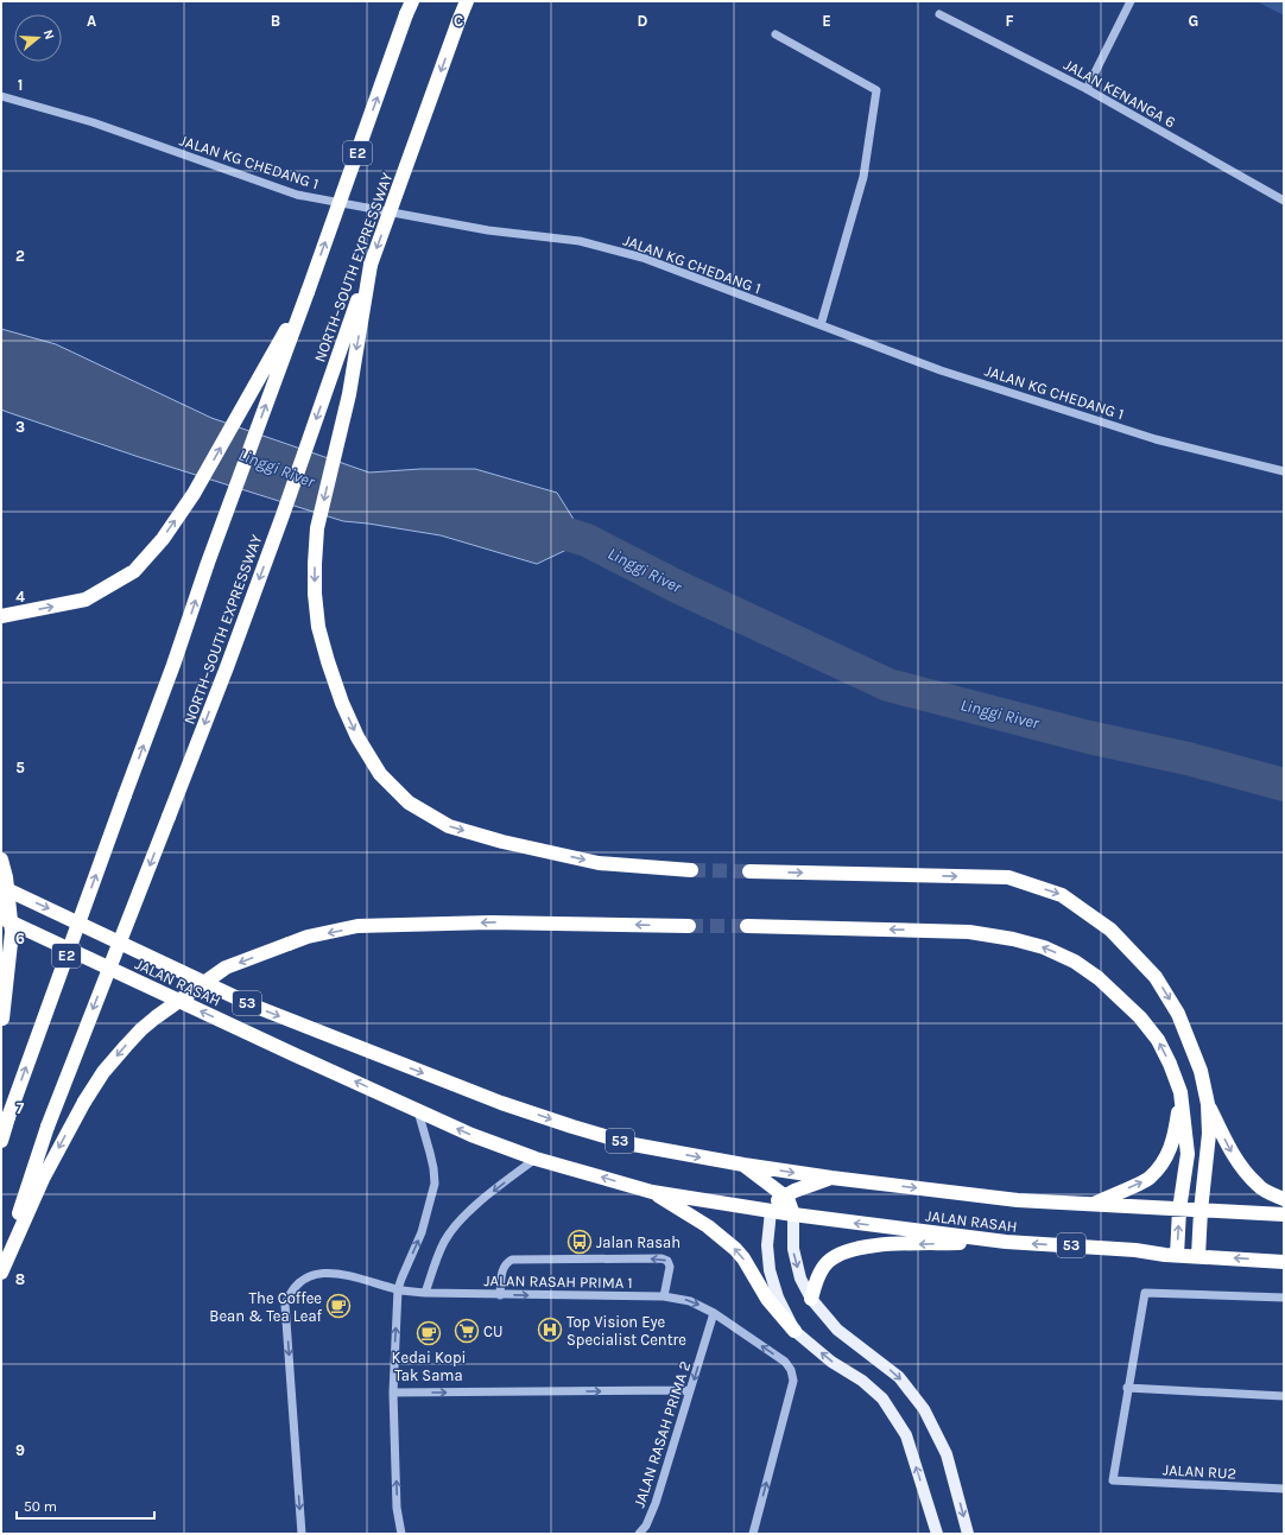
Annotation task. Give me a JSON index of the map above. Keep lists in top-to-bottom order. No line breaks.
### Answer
{"streets":{"highway":["E2","NORTH–SOUTH EXPRESSWAY","JALAN RASAH","53"],"street":["JALAN KENANGA 6","JALAN KG CHEDANG 1","JALAN RASAH PRIMA 1","JALAN RASAH PRIMA 2","JALAN RU2"]},"crossings":[["JALAN RASAH PRIMA 1","JALAN RASAH PRIMA 2"]],"water":["Linggi River"],"places":{"bus stop":["Jalan Rasah"],"cafe":["The Coffee Bean & Tea Leaf","Kedai Kopi Tak Sama"],"hospital":["Top Vision Eye Specialist Centre"],"supermarket":["CU"]},"scale_bar":"50 m","north":"right","grid":{"columns":["A","B","C","D","E","F","G"],"rows":["1","2","3","4","5","6","7","8","9"]}}
